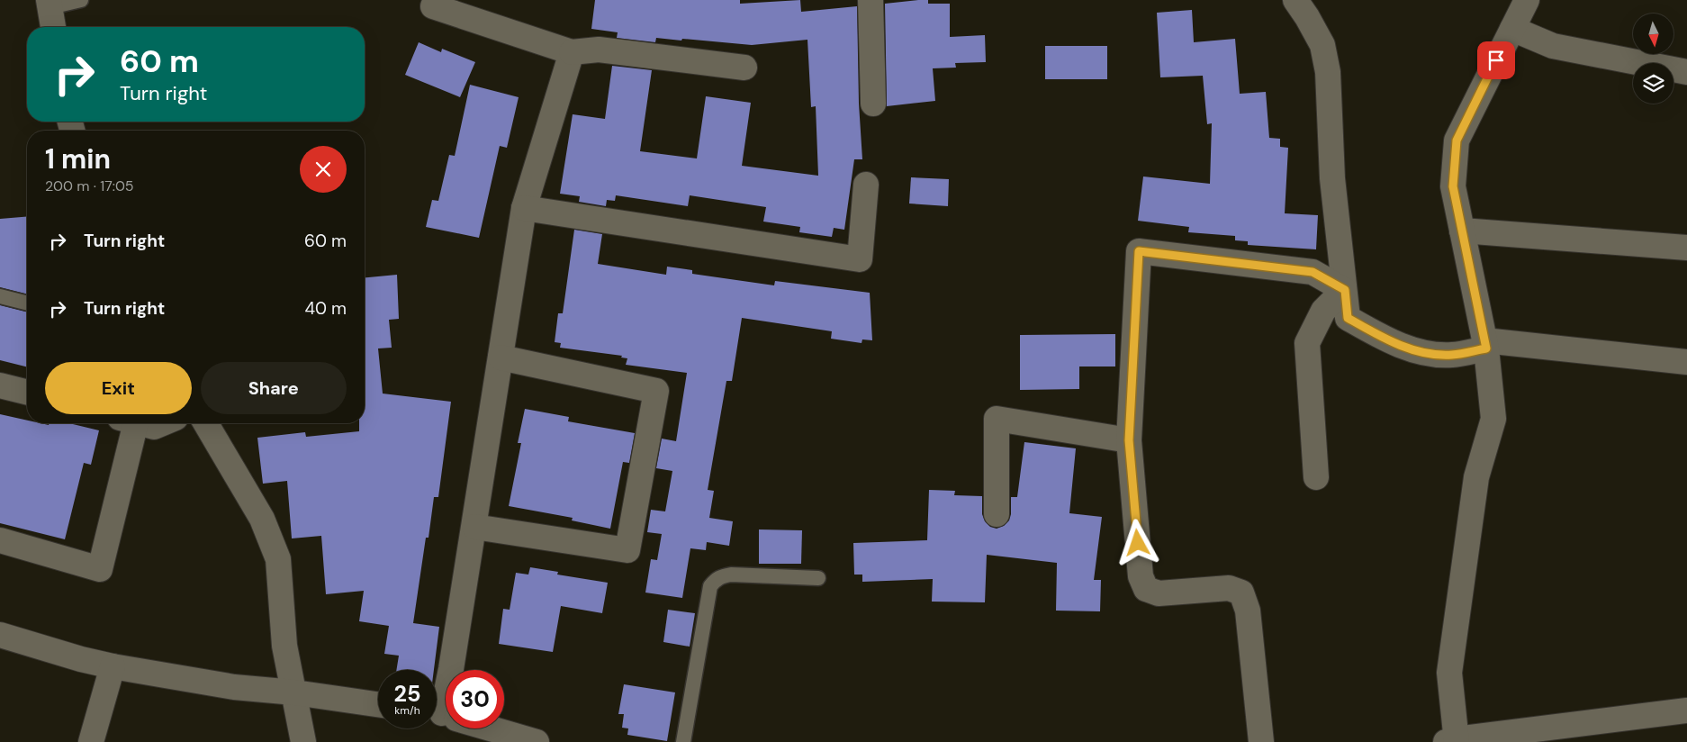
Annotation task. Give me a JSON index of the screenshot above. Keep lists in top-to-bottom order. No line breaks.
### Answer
{"north":"bottom","page":{"turn":["60 m","Turn right"],"heading":["1 min","200 m · 17:05"],"list":[{"name":"Turn right","value":"60 m"},{"name":"Turn right","value":"40 m"}],"buttons":["Exit","Share"],"speed":"25 km/h","limit":"30"}}
